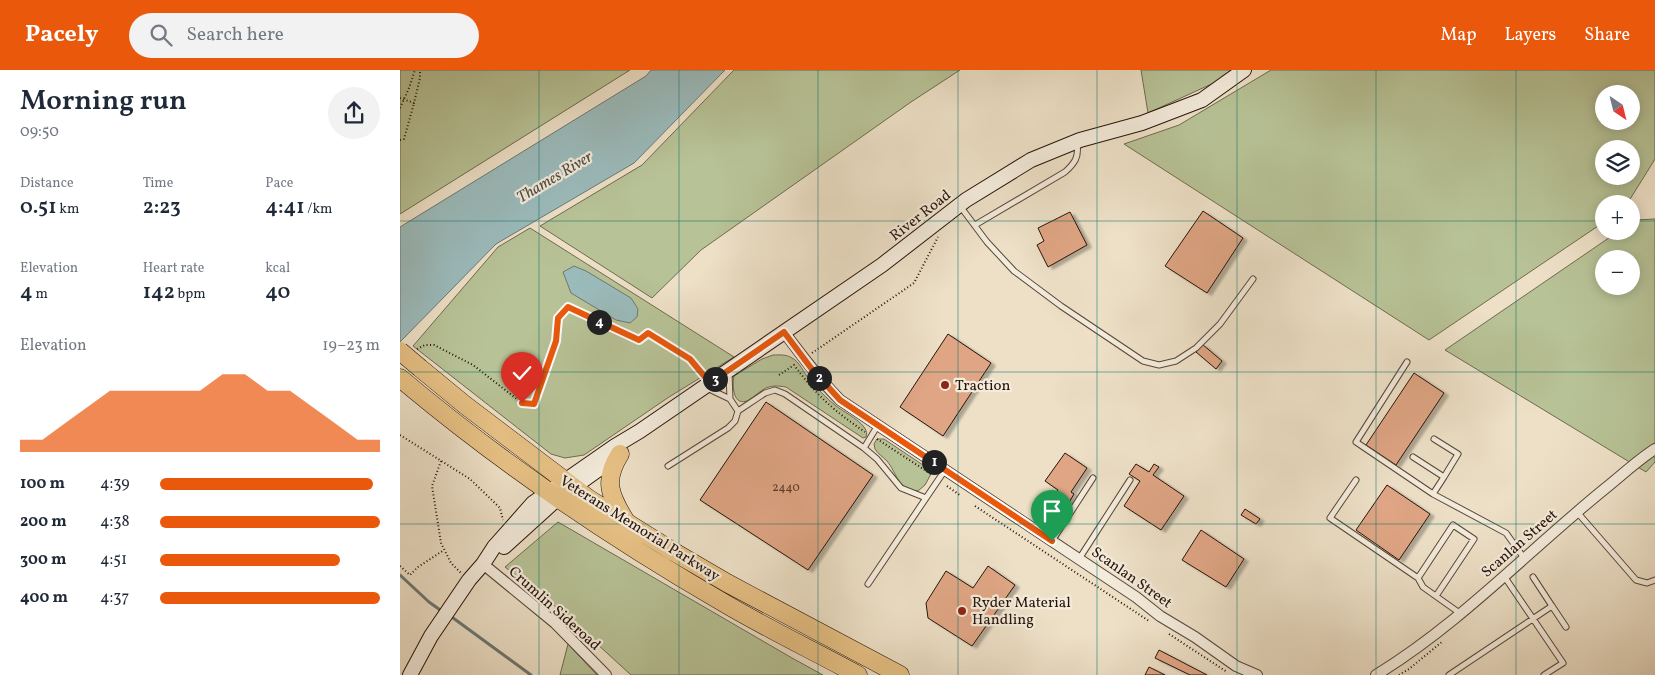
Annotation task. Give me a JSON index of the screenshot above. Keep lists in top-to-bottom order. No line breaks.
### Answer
{"streets":{"highway":["Veterans Memorial Parkway"],"street":["River Road","Scanlan Street","Crumlin Sideroad"]},"crossings":[["River Road","Veterans Memorial Parkway"],["River Road","Scanlan Street"]],"water":["Thames River"],"places":["Traction","Ryder Material Handling"],"house_numbers":["2440"],"north":"bottom right","page":{"header":"Pacely","search":"Search here","nav":["Map","Layers","Share"],"heading":["Morning run","09:50"],"map_buttons":["+","−"],"stats":[["Distance","0.51 km"],["Time","2:23"],["Pace","4:41 /km"],["Elevation","4 m"],["Heart rate","142 bpm"],["kcal","40"]],"pins":["4","2","3","1"],"chart":["Elevation","19–23 m"],"list":[{"name":"100 m","note":"4:39"},{"name":"200 m","note":"4:38"},{"name":"300 m","note":"4:51"},{"name":"400 m","note":"4:37"}]}}
